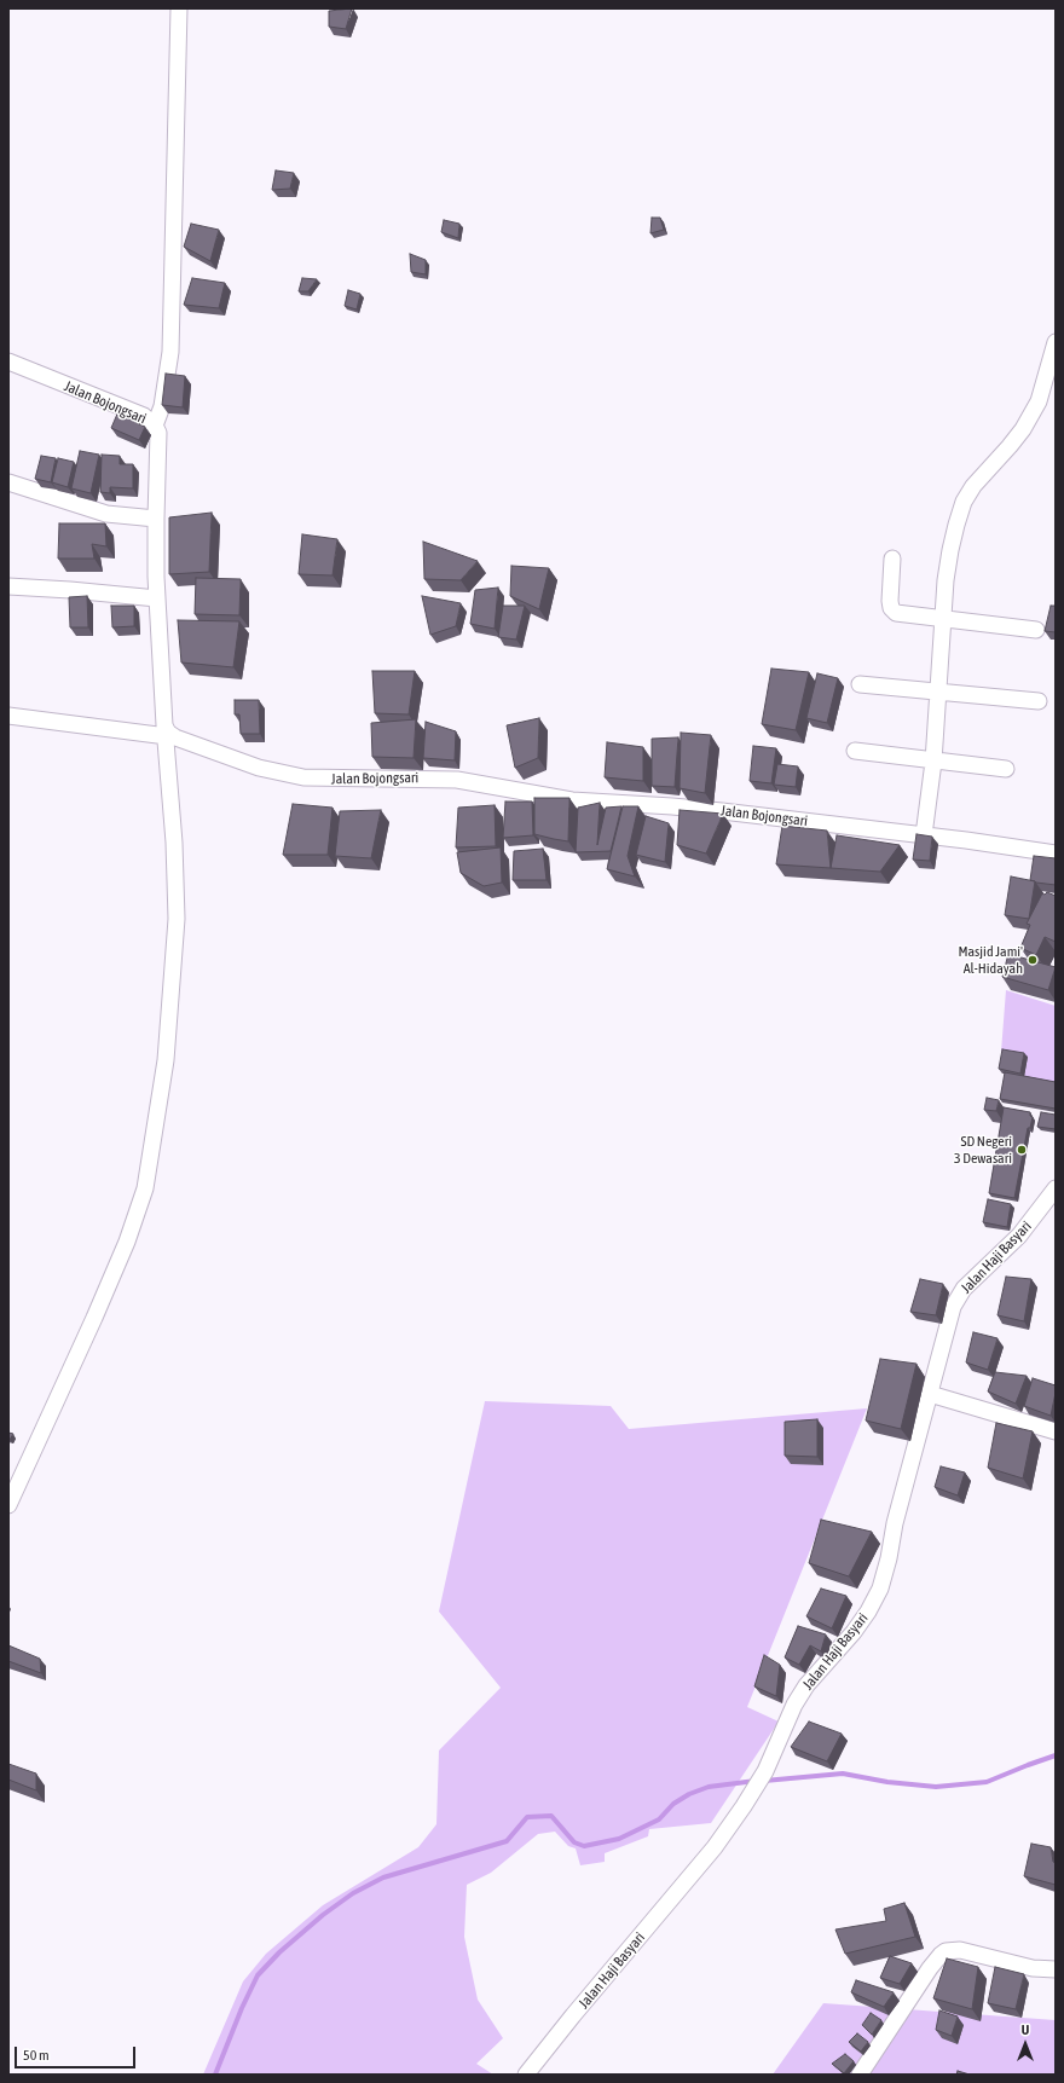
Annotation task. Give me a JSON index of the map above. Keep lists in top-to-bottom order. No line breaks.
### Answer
{"streets":{"street":["Jalan Bojongsari","Jalan Haji Basyari"]},"places":["Masjid Jami' Al-Hidayah","SD Negeri 3 Dewasari"],"scale_bar":"50 m","north":"top"}
